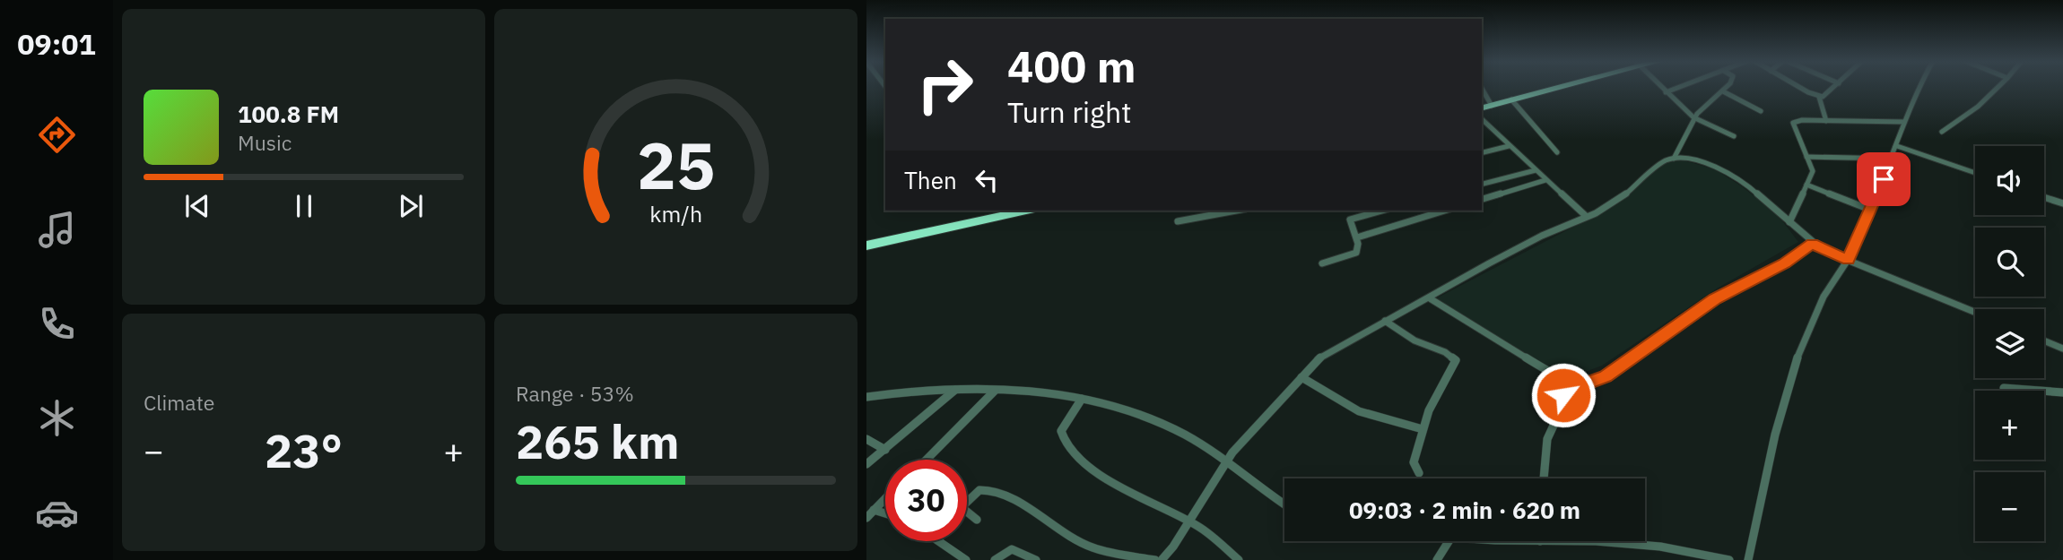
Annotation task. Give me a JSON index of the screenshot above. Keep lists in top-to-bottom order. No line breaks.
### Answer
{"page":{"tabs":"09:01","turn":["400 m","Turn right"],"song":["100.8 FM","Music"],"map_buttons":["+","−"],"then":"Then","tile":["Climate",["Range · 53%","265 km"]],"heat":["−","23°","+"],"limit":"30","trip":"09:03 · 2 min · 620 m","gauge":["25","km/h"]}}
